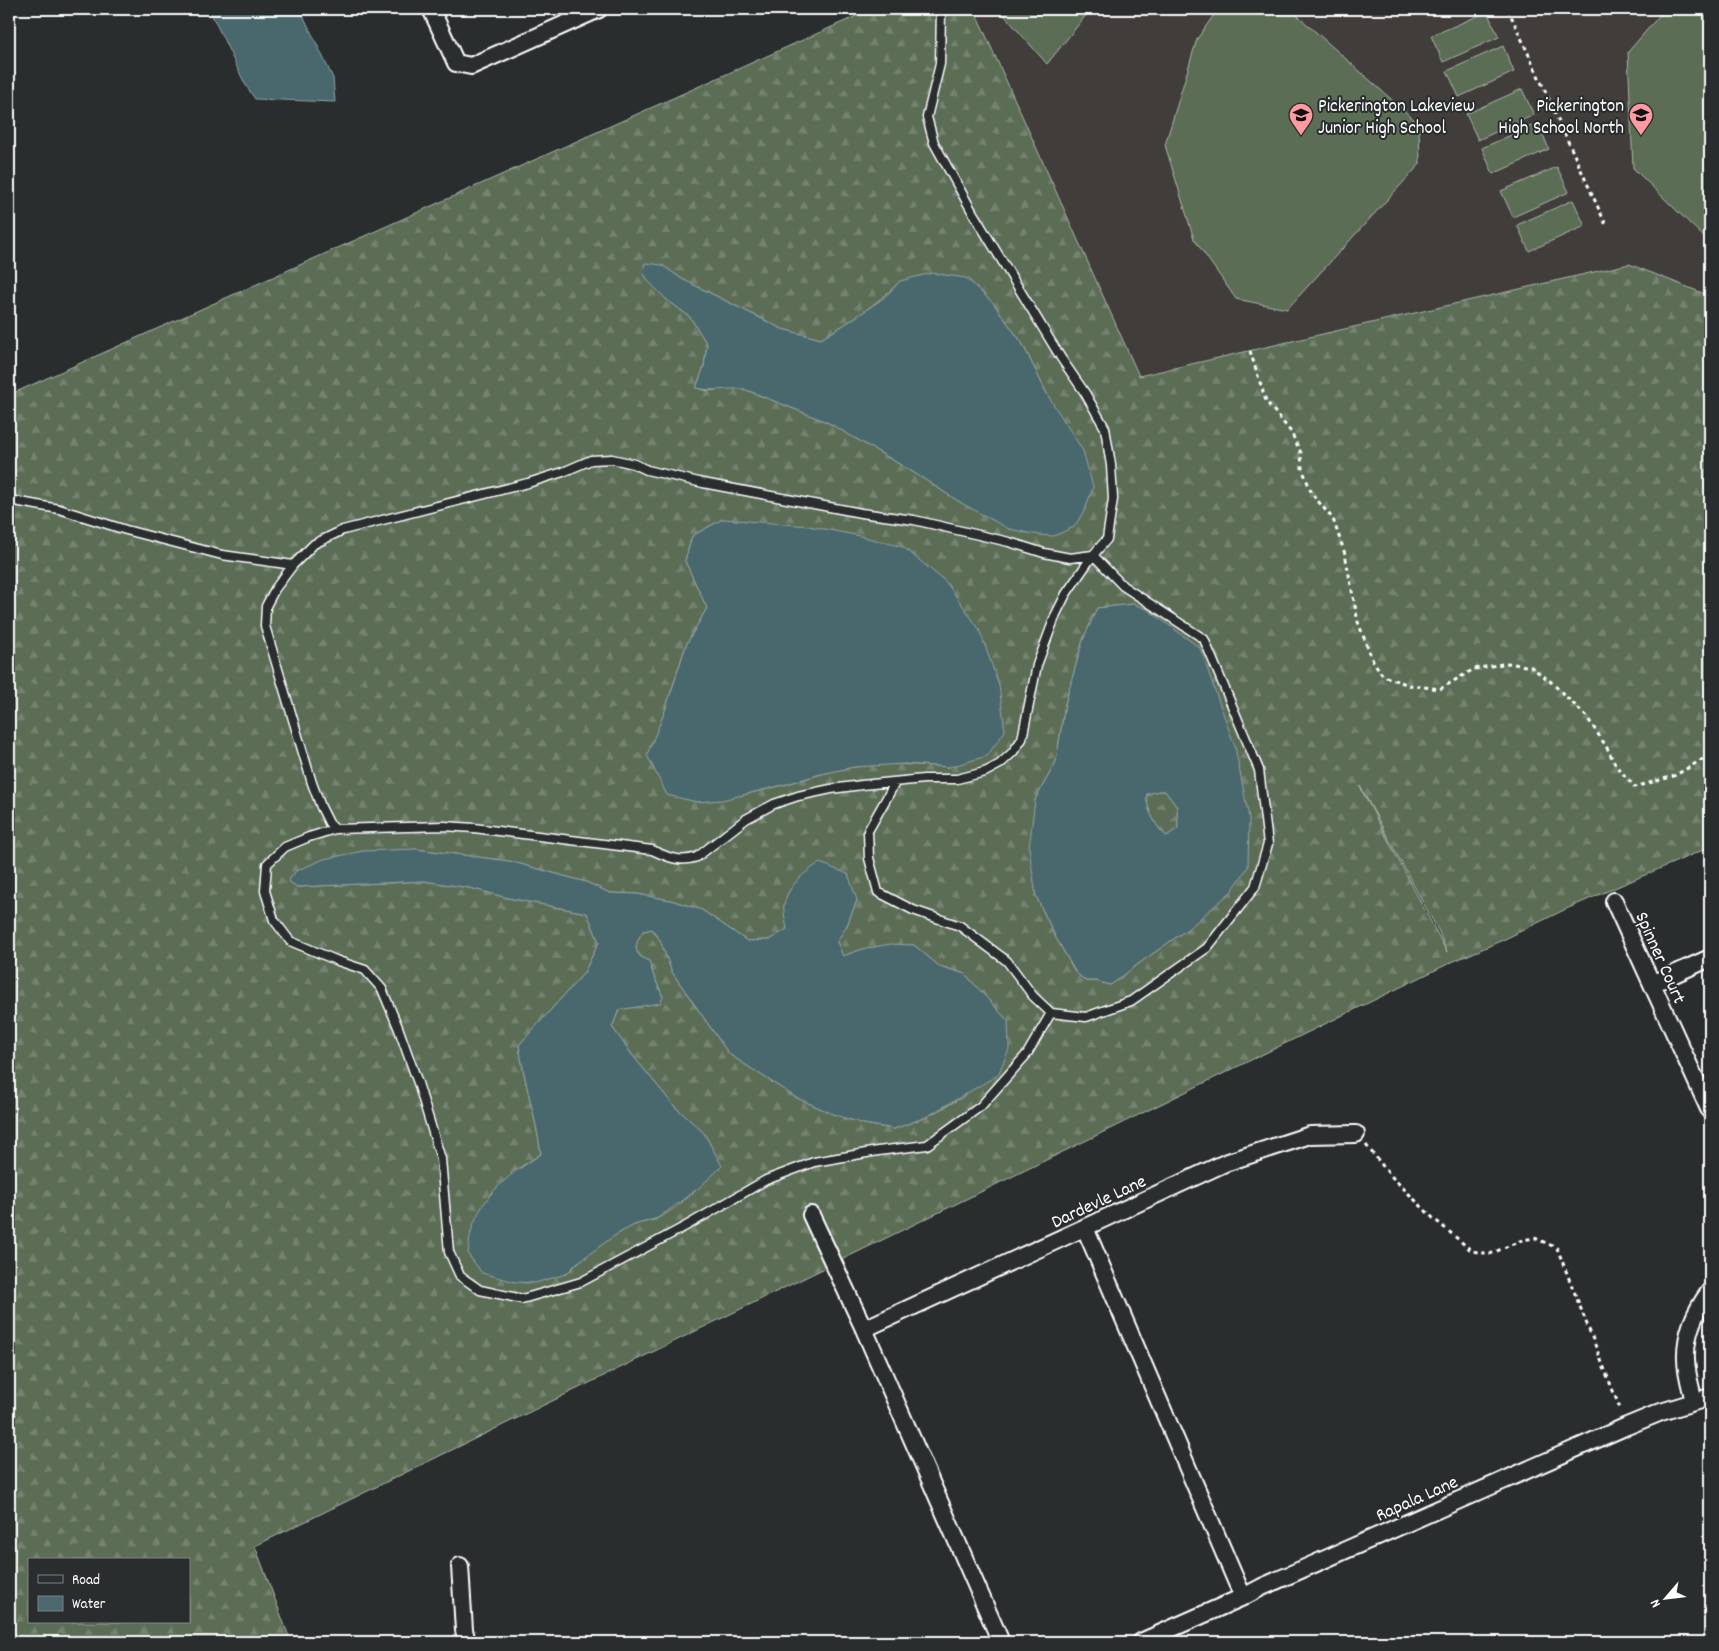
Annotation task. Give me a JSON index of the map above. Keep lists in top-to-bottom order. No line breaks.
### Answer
{"streets":{"street":["Spinner Court","Dardevle Lane","Rapala Lane"]},"places":{"school or university":["Pickerington Lakeview Junior High School","Pickerington High School North"]},"legend":["Road","Water"],"north":"bottom left"}
